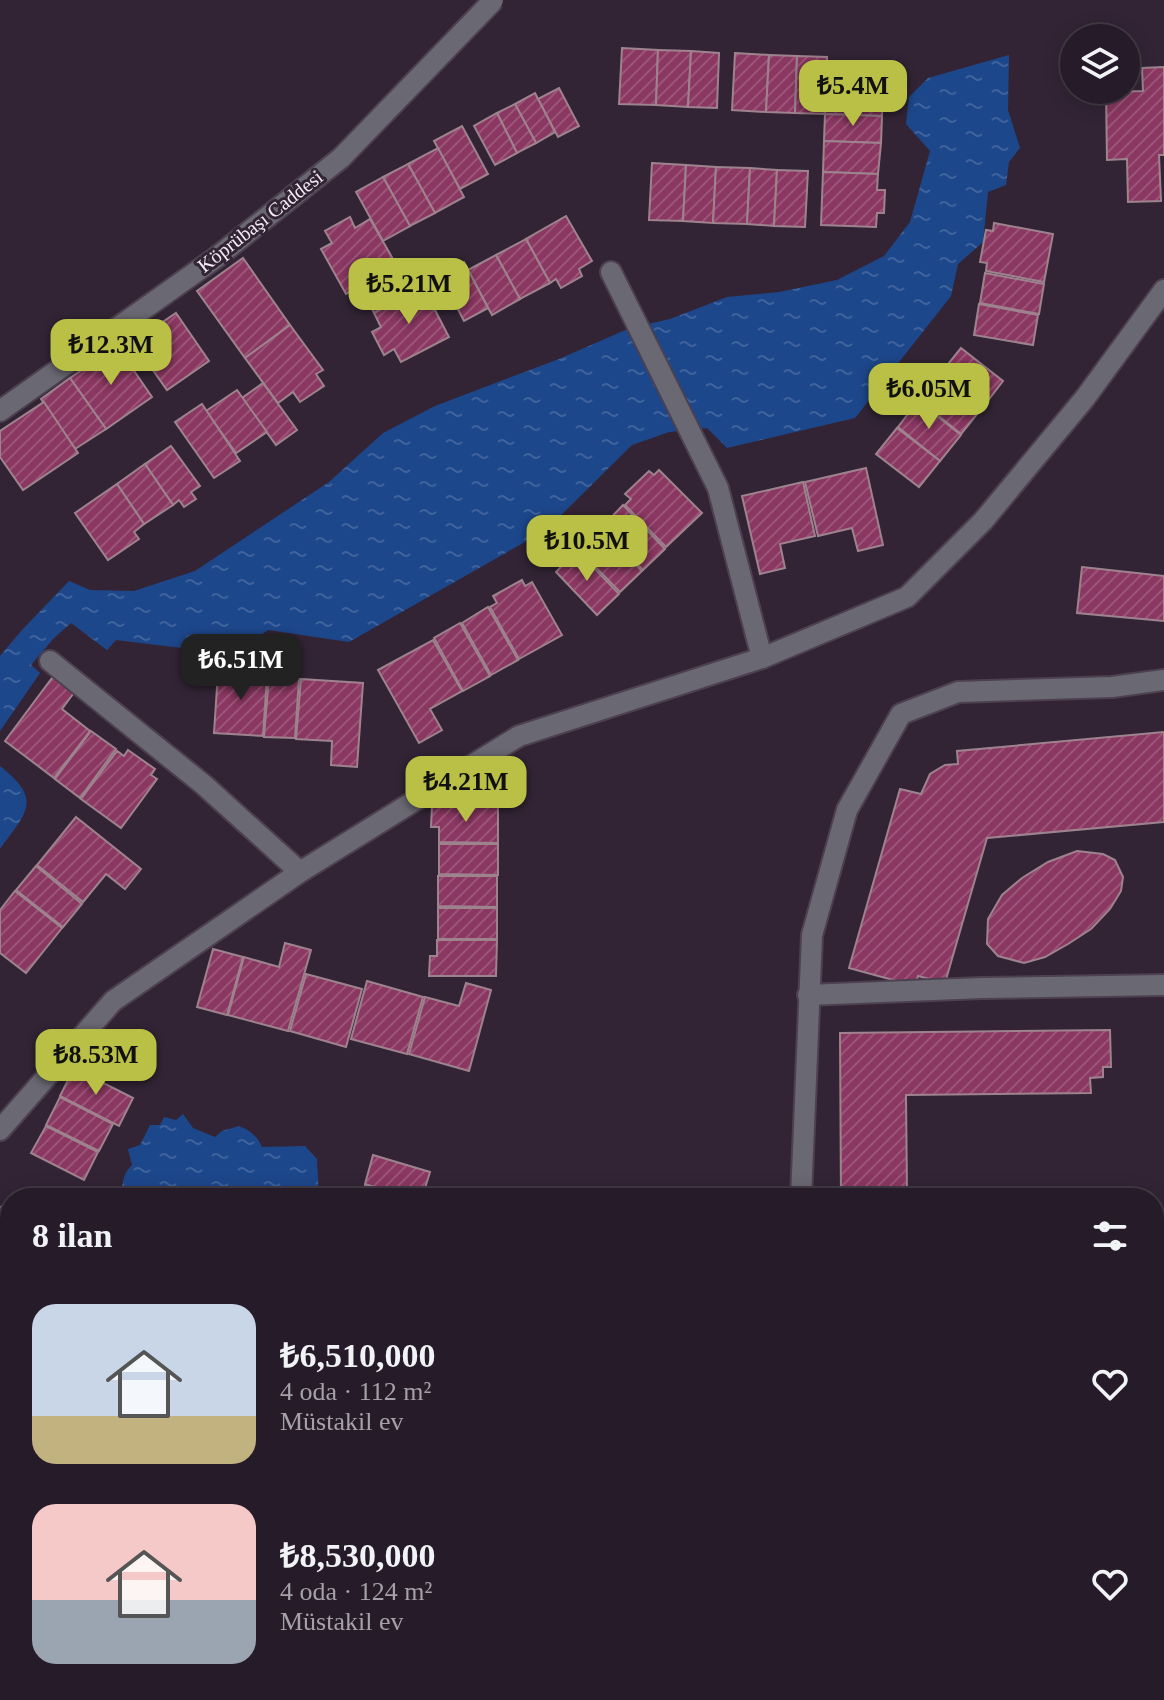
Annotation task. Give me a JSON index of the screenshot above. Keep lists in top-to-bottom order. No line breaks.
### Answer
{"streets":{"street":["Köprübaşı Caddesi"]},"page":{"price":["₺5.4M","₺5.21M","₺12.3M","₺6.05M","₺10.5M","₺6.51M","₺4.21M","₺8.53M"],"heading":"8 ilan","list":[{"name":"₺6,510,000","note":"4 oda · 112 m² · Müstakil ev"},{"name":"₺8,530,000","note":"4 oda · 124 m² · Müstakil ev"}]}}
